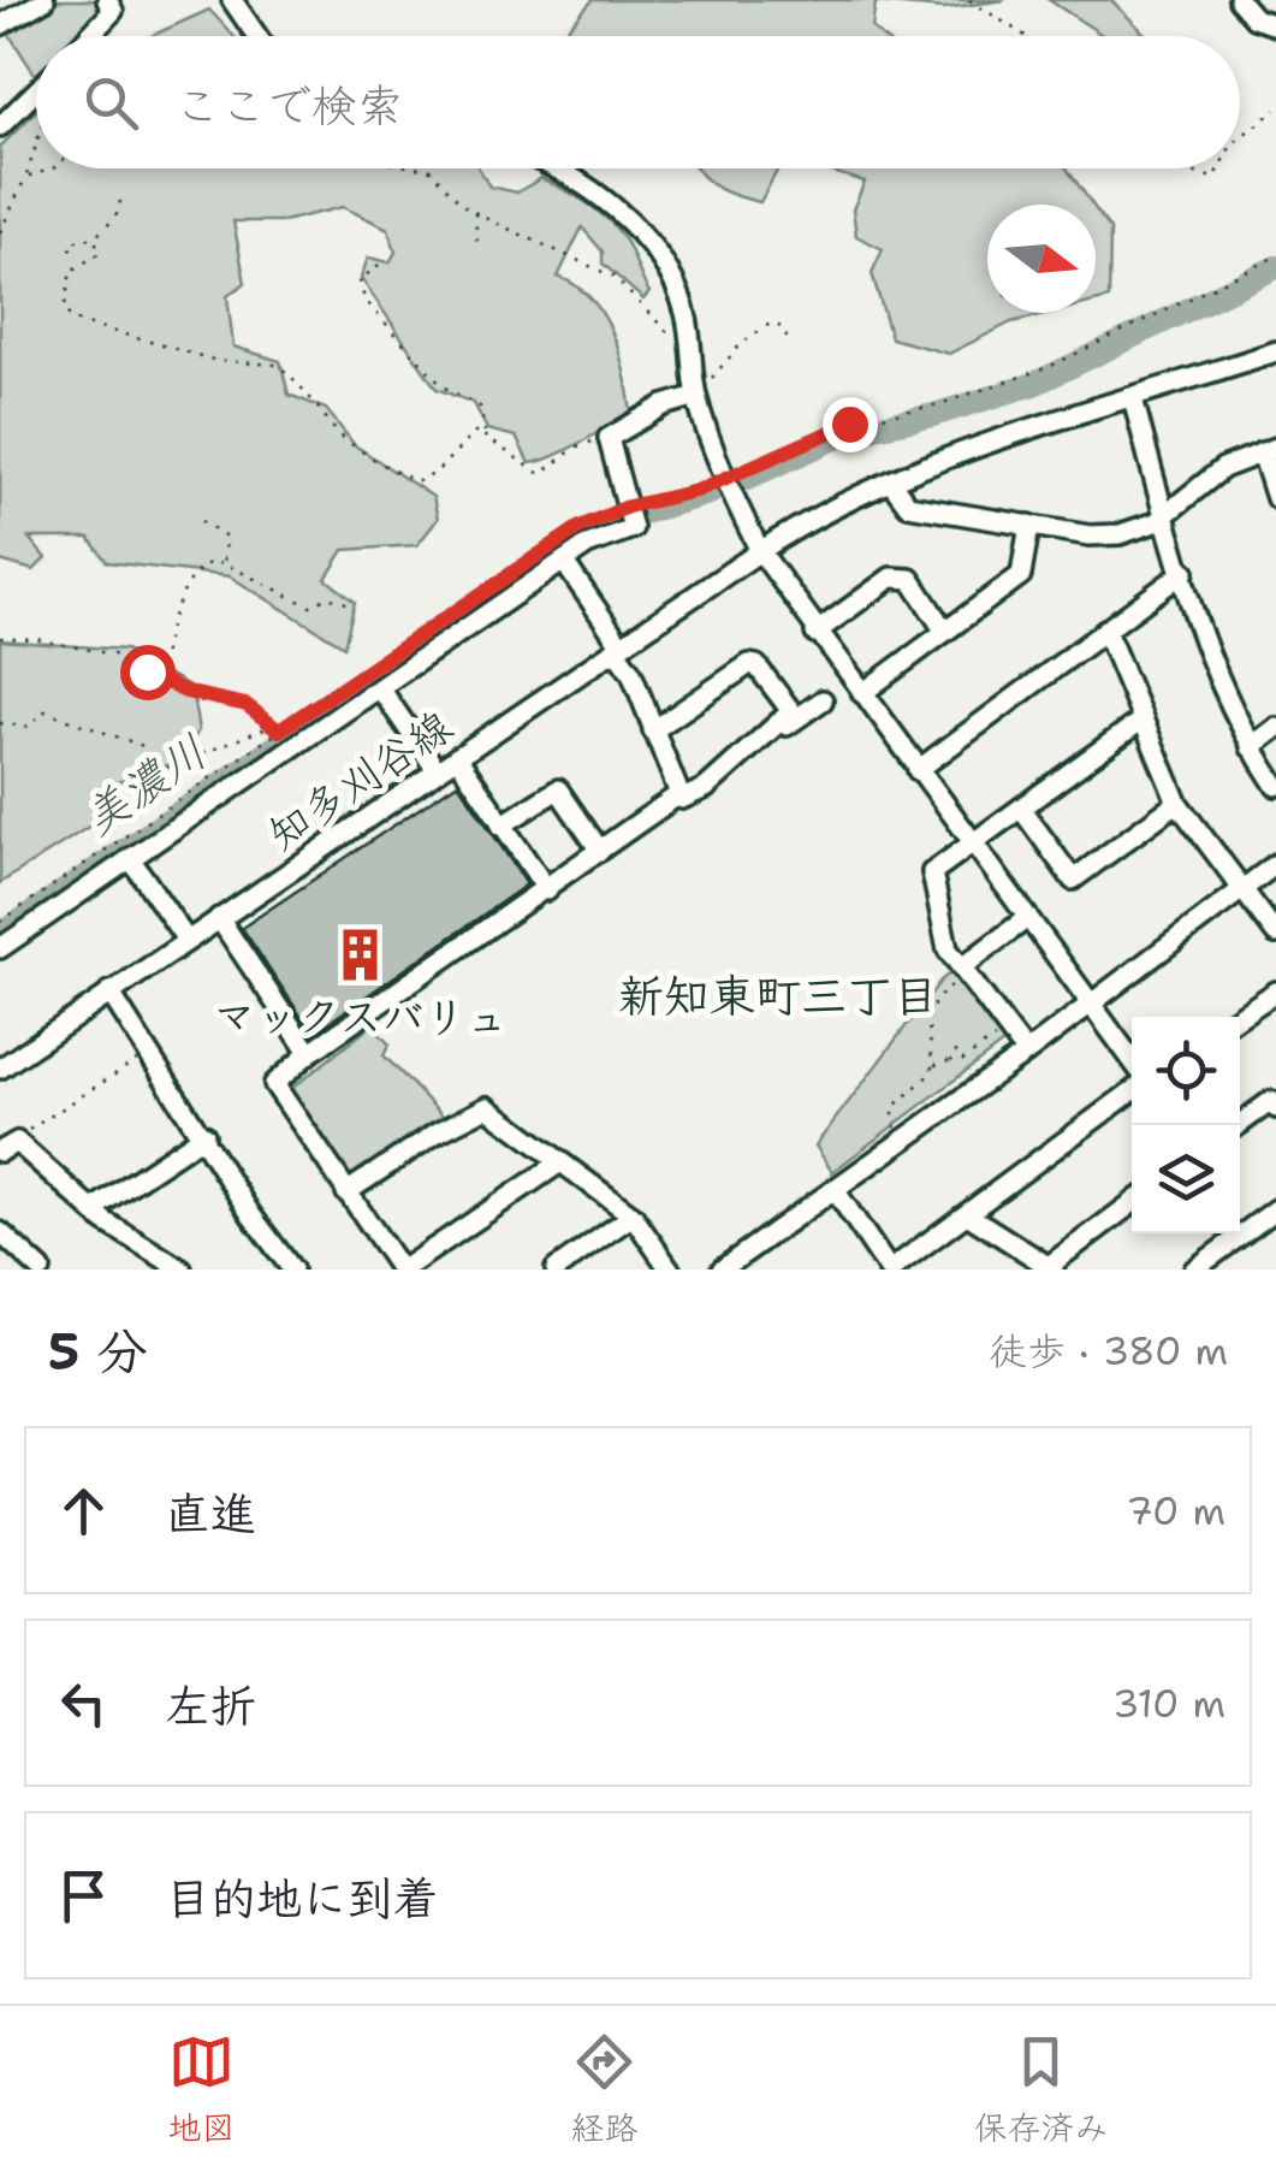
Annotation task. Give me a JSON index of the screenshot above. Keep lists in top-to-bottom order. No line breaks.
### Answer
{"streets":{"street":["知多刈谷線"]},"districts":["新知東町三丁目"],"water":["美濃川"],"places":{"building":["マックスバリュ"]},"north":"right","page":{"search":"ここで検索","heading":["5 分","徒歩 · 380 m"],"list":[["直進","70 m"],["左折","310 m"],"目的地に到着"],"nav":["地図","経路","保存済み"]}}
